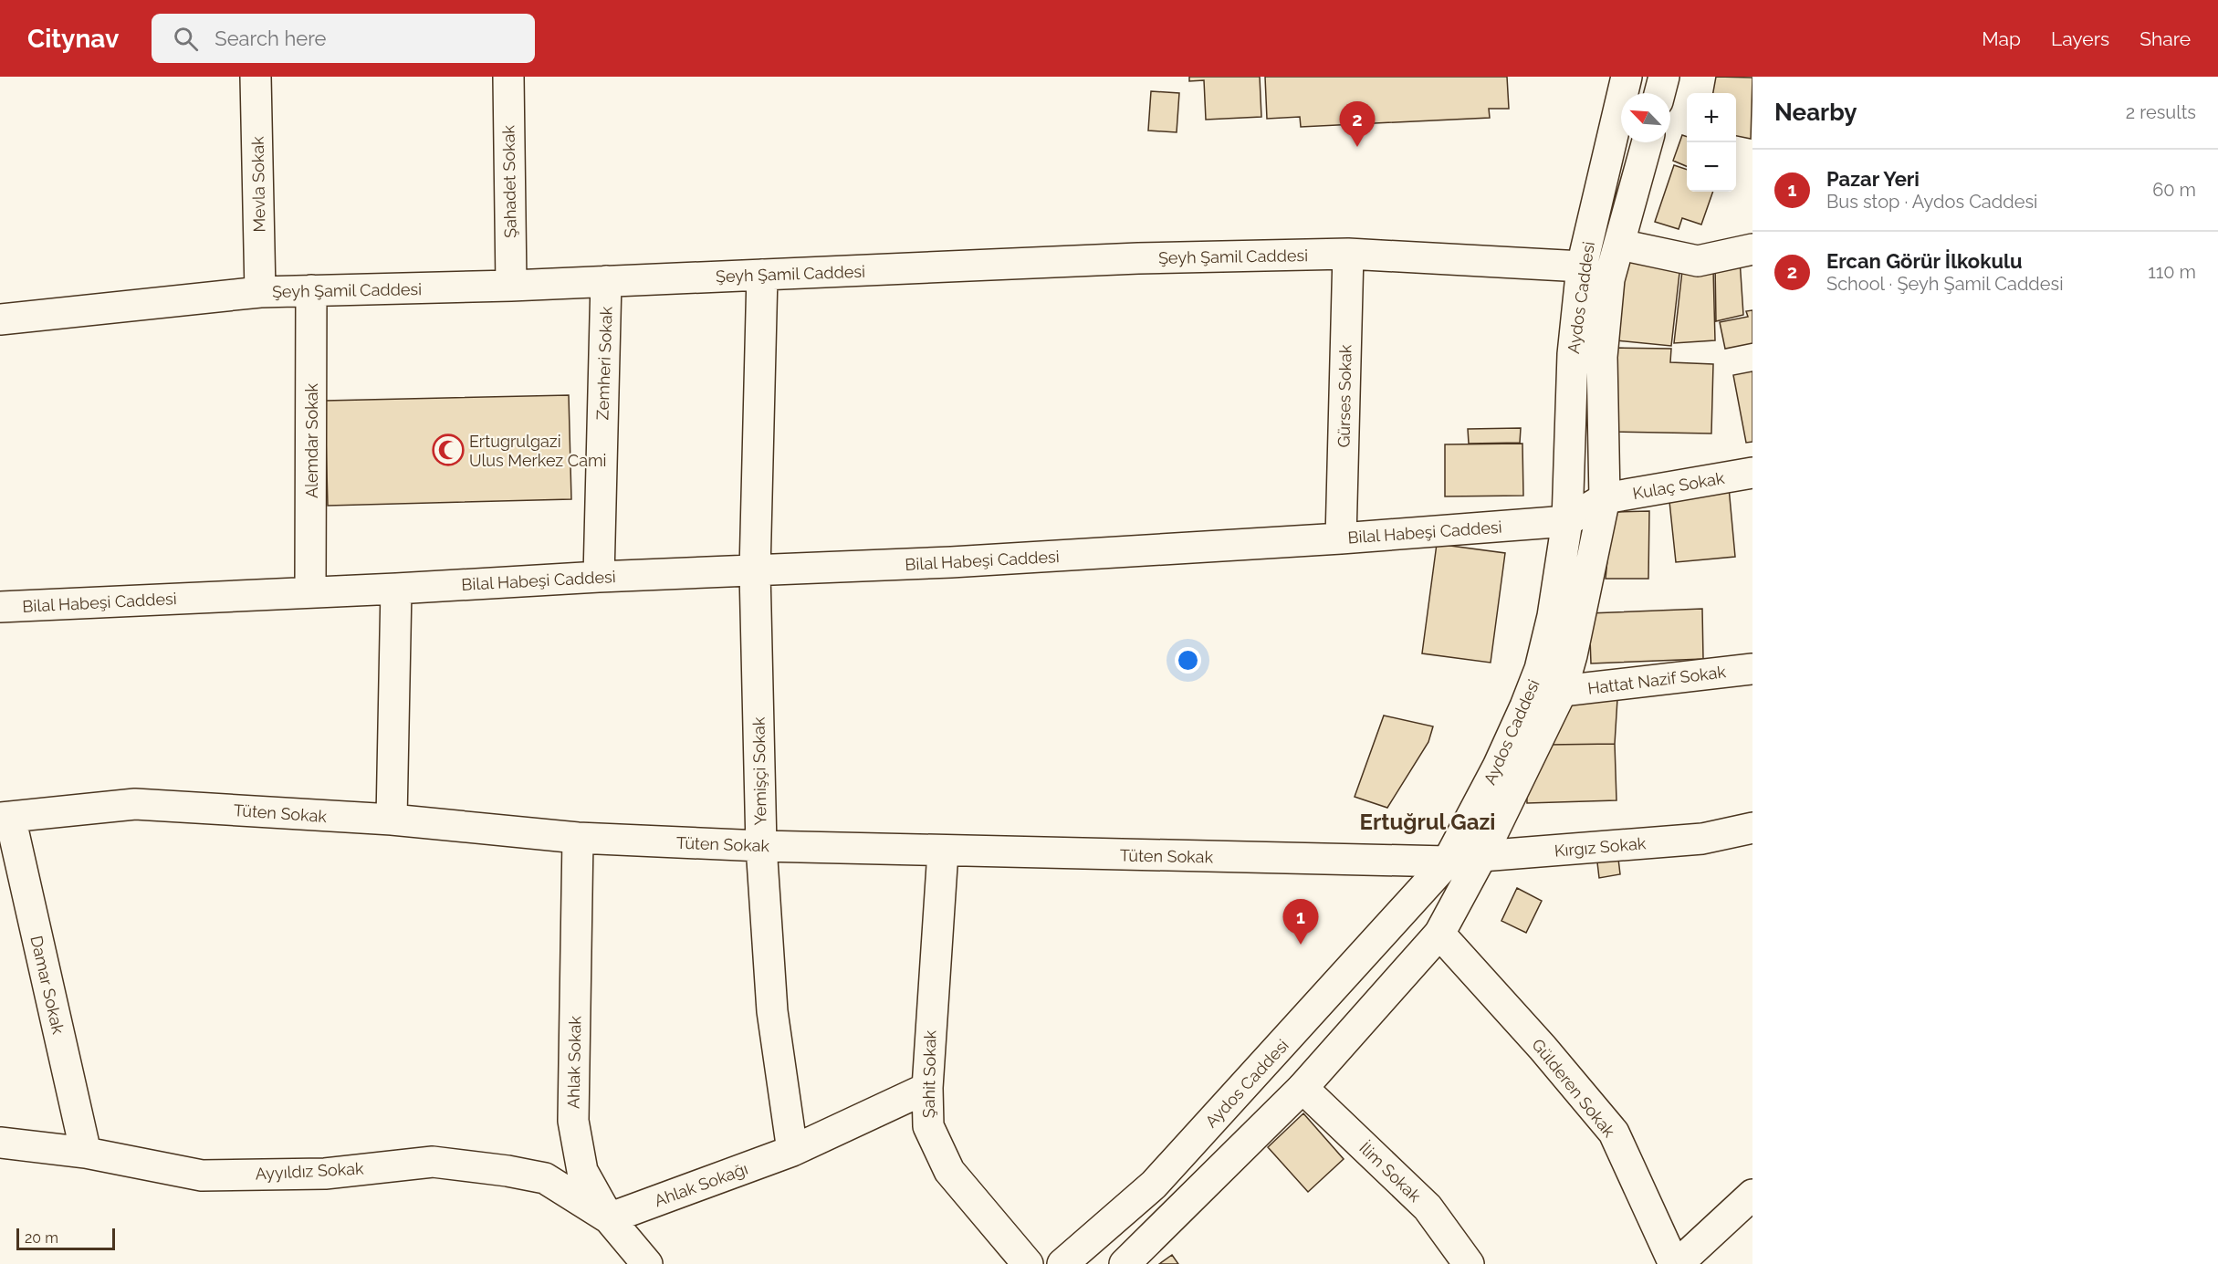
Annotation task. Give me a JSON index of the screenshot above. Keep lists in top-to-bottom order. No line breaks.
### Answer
{"streets":{"street":["Şahadet Sokak","Mevla Sokak","Şeyh Şamil Caddesi","Aydos Caddesi","Zemheri Sokak","Gürses Sokak","Alemdar Sokak","Kulaç Sokak","Bilal Habeşi Caddesi","Hattat Nazif Sokak","Yemişçi Sokak","Tüten Sokak","Kırgız Sokak","Damar Sokak","Ahlak Sokak","Şahit Sokak","Gülderen Sokak","Ayyıldız Sokak","İlim Sokak","Ahlak Sokağı"]},"crossings":[["Şahadet Sokak","Şeyh Şamil Caddesi"],["Mevla Sokak","Şeyh Şamil Caddesi"],["Şeyh Şamil Caddesi","Aydos Caddesi"],["Şeyh Şamil Caddesi","Zemheri Sokak"],["Şeyh Şamil Caddesi","Gürses Sokak"],["Şeyh Şamil Caddesi","Alemdar Sokak"],["Şeyh Şamil Caddesi","Yemişçi Sokak"],["Aydos Caddesi","Kulaç Sokak"],["Aydos Caddesi","Bilal Habeşi Caddesi"],["Aydos Caddesi","Hattat Nazif Sokak"],["Aydos Caddesi","Tüten Sokak"],["Aydos Caddesi","Kırgız Sokak"],["Aydos Caddesi","Gülderen Sokak"],["Aydos Caddesi","İlim Sokak"],["Zemheri Sokak","Bilal Habeşi Caddesi"],["Gürses Sokak","Bilal Habeşi Caddesi"],["Alemdar Sokak","Bilal Habeşi Caddesi"],["Bilal Habeşi Caddesi","Yemişçi Sokak"],["Yemişçi Sokak","Tüten Sokak"],["Yemişçi Sokak","Ahlak Sokağı"],["Tüten Sokak","Kırgız Sokak"],["Tüten Sokak","Damar Sokak"],["Tüten Sokak","Ahlak Sokak"],["Tüten Sokak","Şahit Sokak"],["Damar Sokak","Ayyıldız Sokak"],["Ahlak Sokak","Ayyıldız Sokak"],["Ahlak Sokak","Ahlak Sokağı"],["Ayyıldız Sokak","Ahlak Sokağı"]],"districts":["Ertuğrul Gazi"],"places":{"mosque":["Ertugrulgazi Ulus Merkez Cami"]},"scale_bar":"20 m","north":"top left","page":{"header":"Citynav","search":"Search here","nav":["Map","Layers","Share"],"heading":["Nearby","2 results"],"map_buttons":["+","−"],"pins":["2","1"],"list":[{"mark":"1","name":"Pazar Yeri","note":"Bus stop · Aydos Caddesi","value":"60 m"},{"mark":"2","name":"Ercan Görür İlkokulu","note":"School · Şeyh Şamil Caddesi","value":"110 m"}],"scale":"20 m"}}
